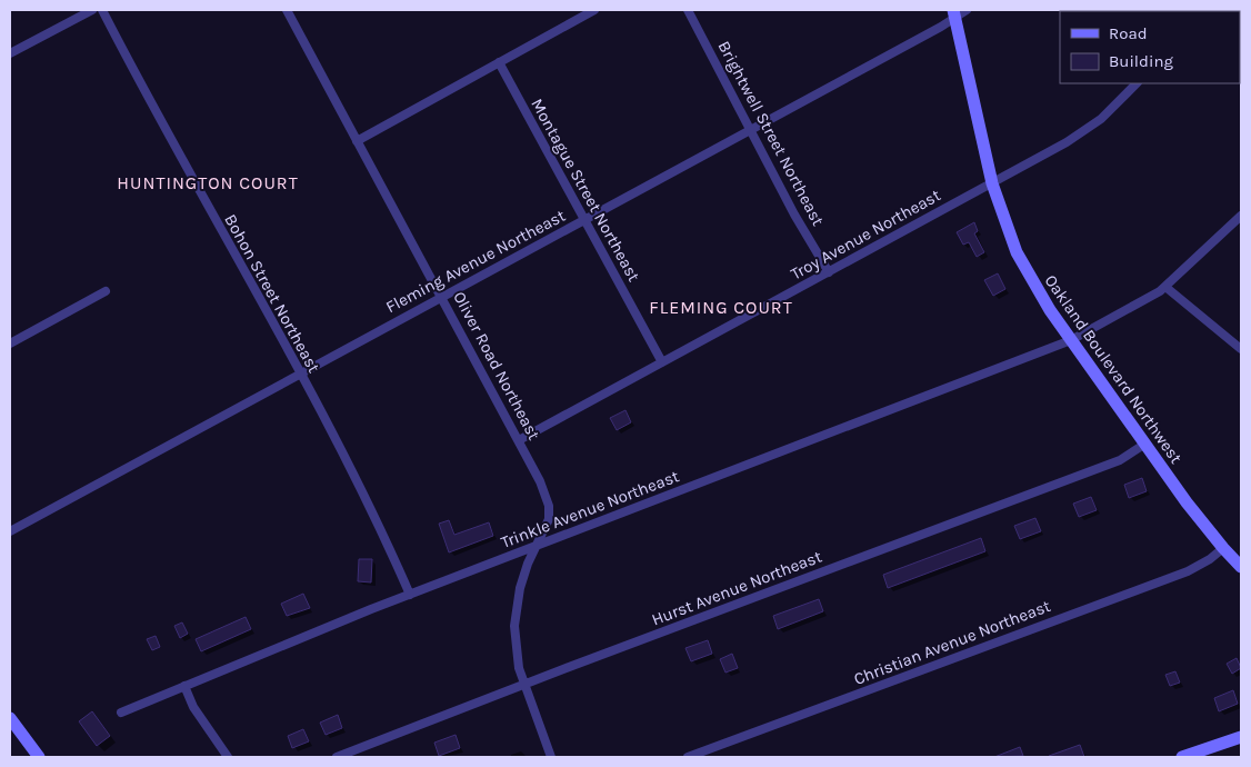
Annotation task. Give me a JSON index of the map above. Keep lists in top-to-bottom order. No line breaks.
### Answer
{"streets":{"street":["Brightwell Street Northeast","Montague Street Northeast","Troy Avenue Northeast","Fleming Avenue Northeast","Bohon Street Northeast","Oliver Road Northeast","Oakland Boulevard Northwest","Trinkle Avenue Northeast","Hurst Avenue Northeast","Christian Avenue Northeast"]},"crossings":[["Brightwell Street Northeast","Troy Avenue Northeast"],["Brightwell Street Northeast","Fleming Avenue Northeast"],["Montague Street Northeast","Troy Avenue Northeast"],["Montague Street Northeast","Fleming Avenue Northeast"],["Troy Avenue Northeast","Oliver Road Northeast"],["Troy Avenue Northeast","Oakland Boulevard Northwest"],["Fleming Avenue Northeast","Bohon Street Northeast"],["Fleming Avenue Northeast","Oliver Road Northeast"],["Fleming Avenue Northeast","Oakland Boulevard Northwest"],["Bohon Street Northeast","Trinkle Avenue Northeast"],["Oliver Road Northeast","Trinkle Avenue Northeast"],["Oliver Road Northeast","Hurst Avenue Northeast"],["Oakland Boulevard Northwest","Trinkle Avenue Northeast"],["Oakland Boulevard Northwest","Hurst Avenue Northeast"],["Oakland Boulevard Northwest","Christian Avenue Northeast"]],"districts":["HUNTINGTON COURT","FLEMING COURT"],"legend":["Road","Building"]}
